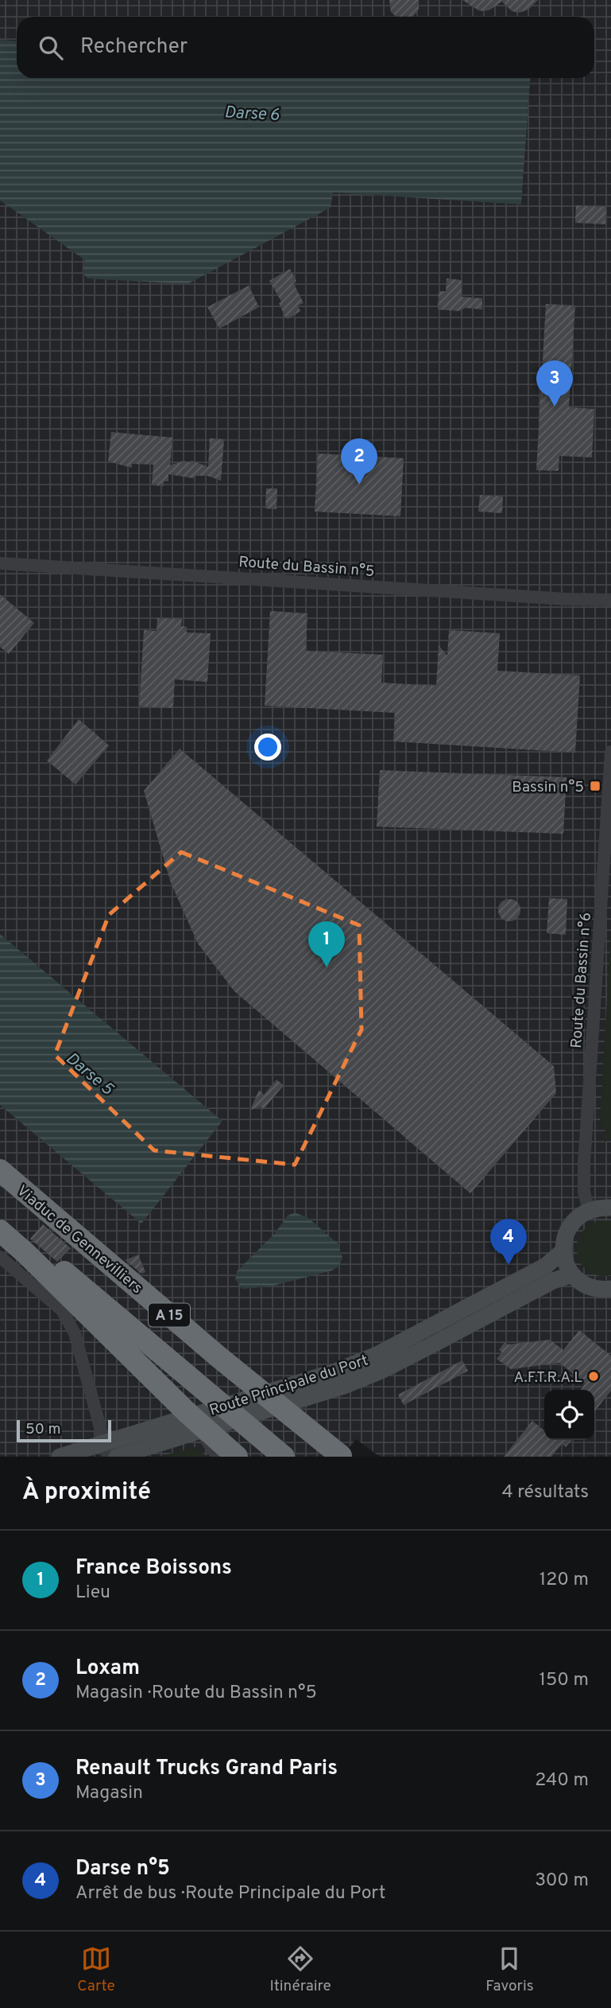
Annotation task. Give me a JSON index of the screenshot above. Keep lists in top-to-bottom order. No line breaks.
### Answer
{"streets":{"highway":["Viaduc de Gennevilliers","A 15"],"main road":["Route Principale du Port"],"street":["Route du Bassin n°5","Route du Bassin n°6"]},"water":["Darse 6","Darse 5"],"places":{"transit":["Bassin n°5"],"other":["A.F.T.R.A.L"]},"scale_bar":"50 m","page":{"search":"Rechercher","pins":["3","2","1","4"],"scale":"50 m","heading":["À proximité","4 résultats"],"list":[{"mark":"1","name":"France Boissons","note":"Lieu","value":"120 m"},{"mark":"2","name":"Loxam","note":"Magasin · Route du Bassin n°5","value":"150 m"},{"mark":"3","name":"Renault Trucks Grand Paris","note":"Magasin","value":"240 m"},{"mark":"4","name":"Darse n°5","note":"Arrêt de bus · Route Principale du Port","value":"300 m"}],"nav":["Carte","Itinéraire","Favoris"]}}
